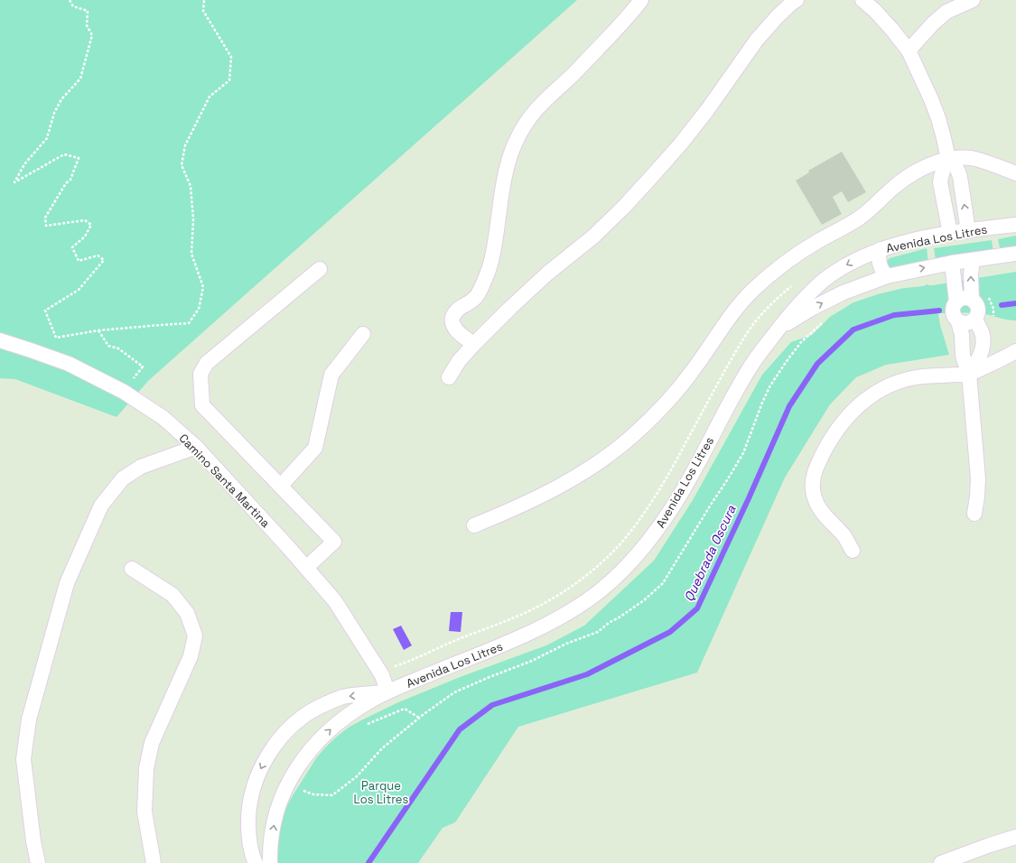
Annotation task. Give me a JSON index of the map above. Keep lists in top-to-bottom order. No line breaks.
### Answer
{"streets":{"street":["Avenida Los Litres","Camino Santa Martina"]},"crossings":[["Avenida Los Litres","Camino Santa Martina"]],"water":["Quebrada Oscura"],"parks":["Parque Los Litres"]}
